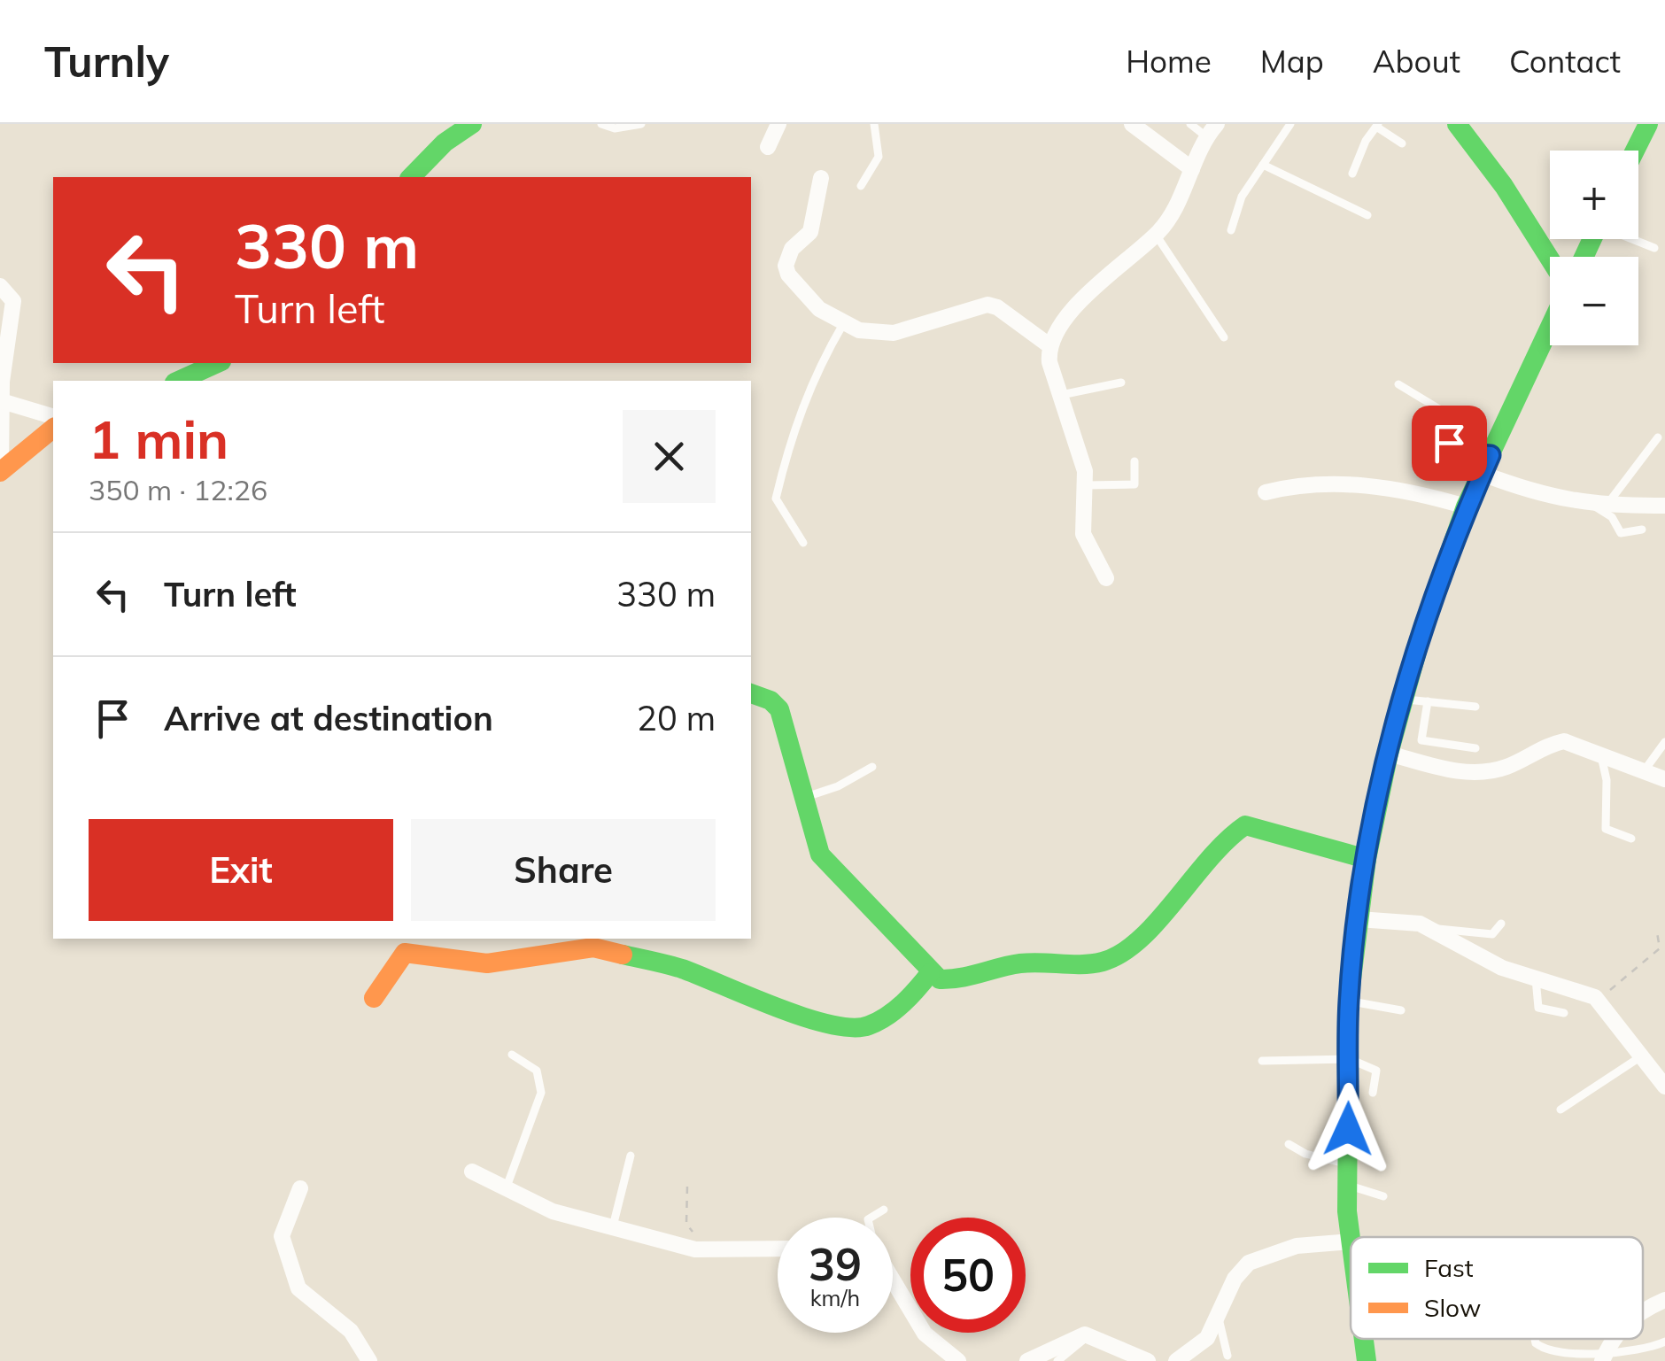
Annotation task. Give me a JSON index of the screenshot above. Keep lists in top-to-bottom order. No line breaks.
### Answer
{"legend":["Fast","Slow"],"page":{"header":"Turnly","nav":["Home","Map","About","Contact"],"map_buttons":["+","−"],"turn":["330 m","Turn left"],"heading":["1 min","350 m · 12:26"],"list":[{"name":"Turn left","value":"330 m"},{"name":"Arrive at destination","value":"20 m"}],"buttons":["Exit","Share"],"speed":"39 km/h","limit":"50"}}
